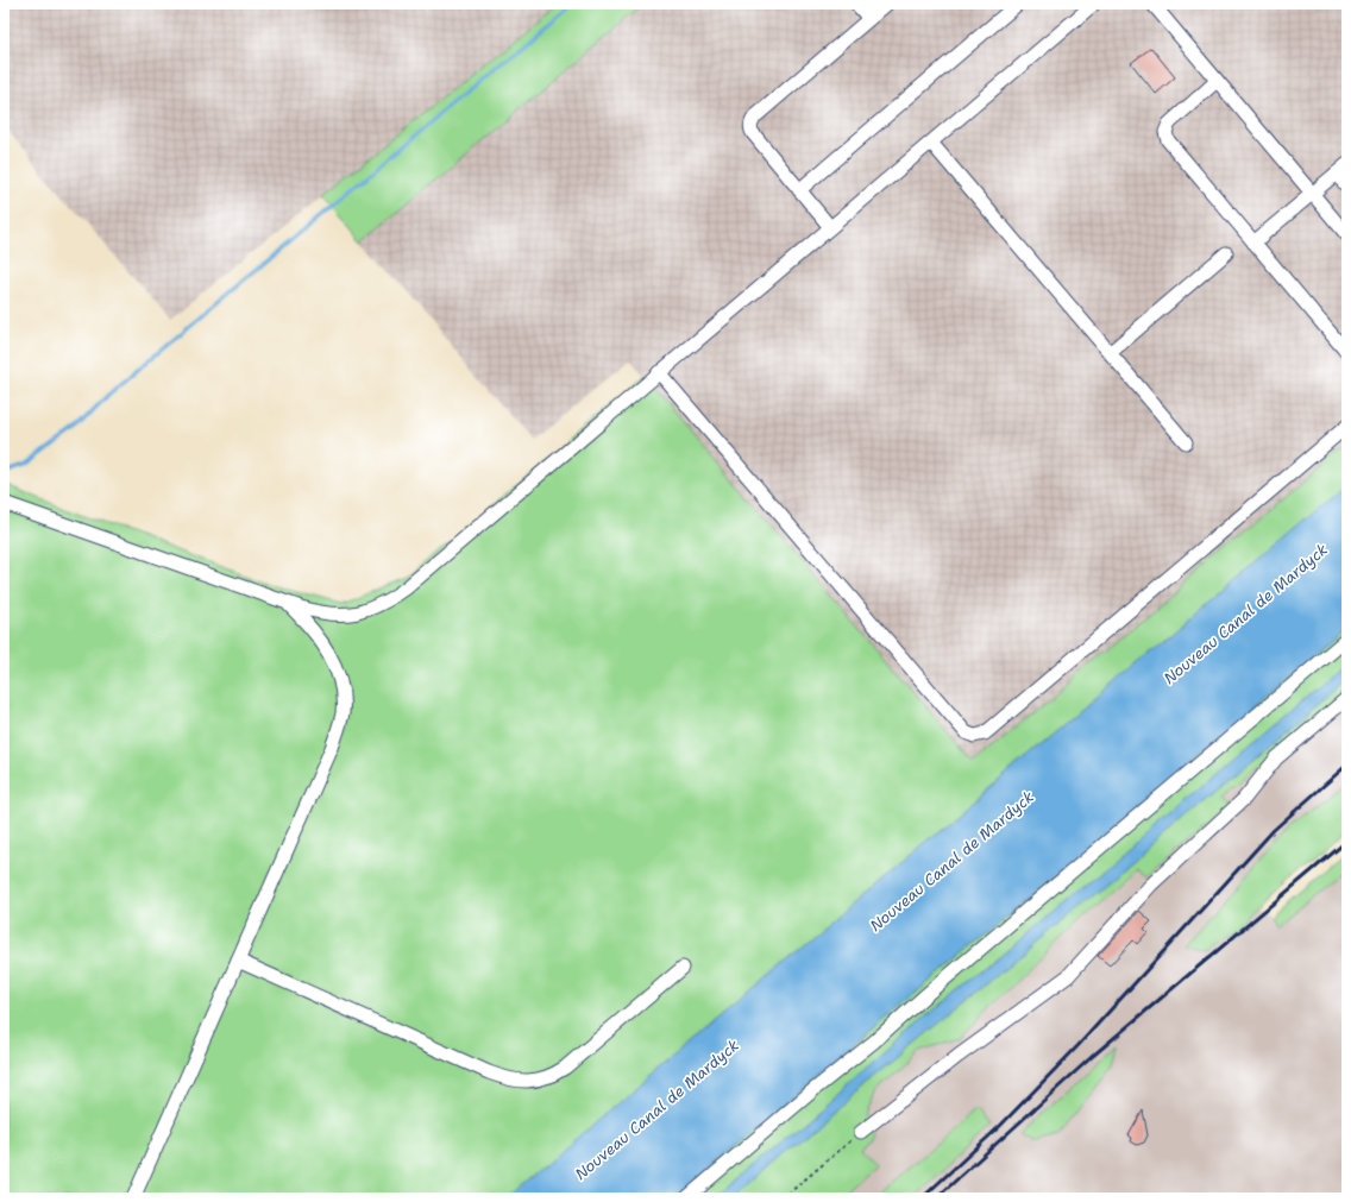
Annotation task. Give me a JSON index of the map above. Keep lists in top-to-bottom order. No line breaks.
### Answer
{"water":["Nouveau Canal de Mardyck"]}
